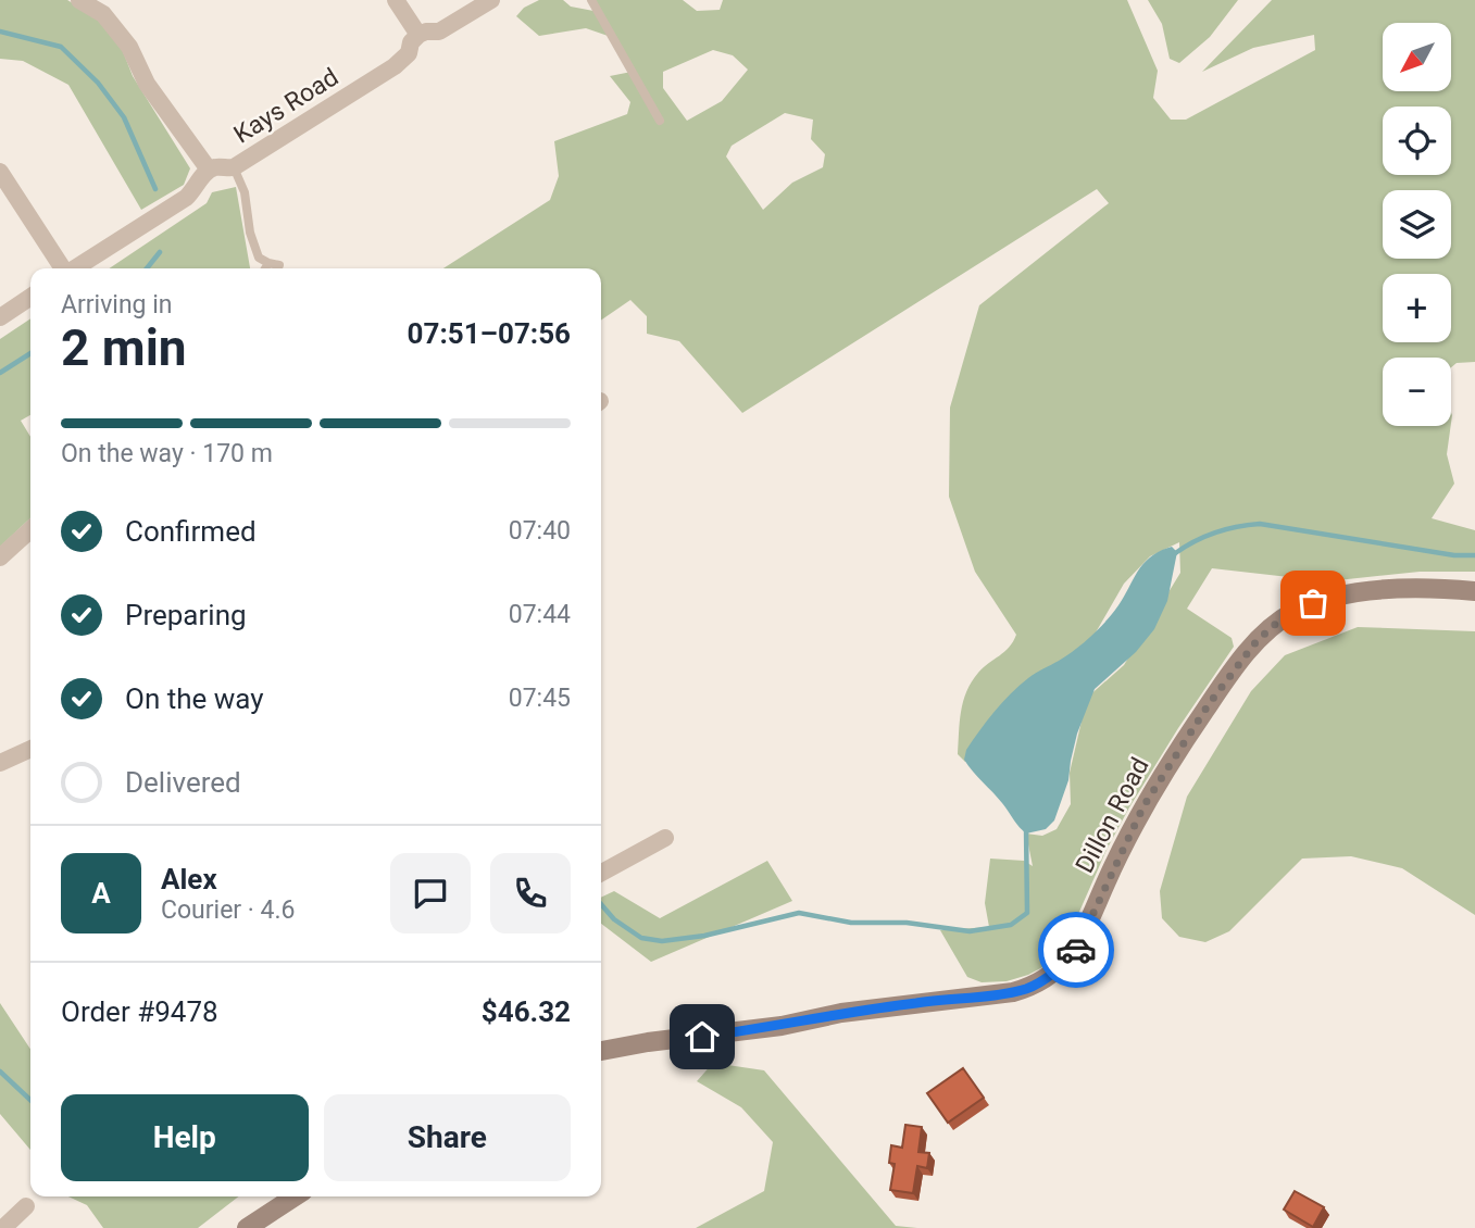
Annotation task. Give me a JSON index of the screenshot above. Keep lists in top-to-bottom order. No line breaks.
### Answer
{"streets":{"main road":["Dillon Road"],"street":["Kays Road"]},"north":"bottom left","page":{"map_buttons":["+","−"],"heading":["2 min","Arriving in","07:51–07:56"],"panel":["Alex","Courier · 4.6","Order #9478","$46.32"],"bar":"On the way · 170 m","list":[["Confirmed","07:40"],["Preparing","07:44"],["On the way","07:45"],"Delivered"],"round":"A","buttons":["Help","Share"]}}
